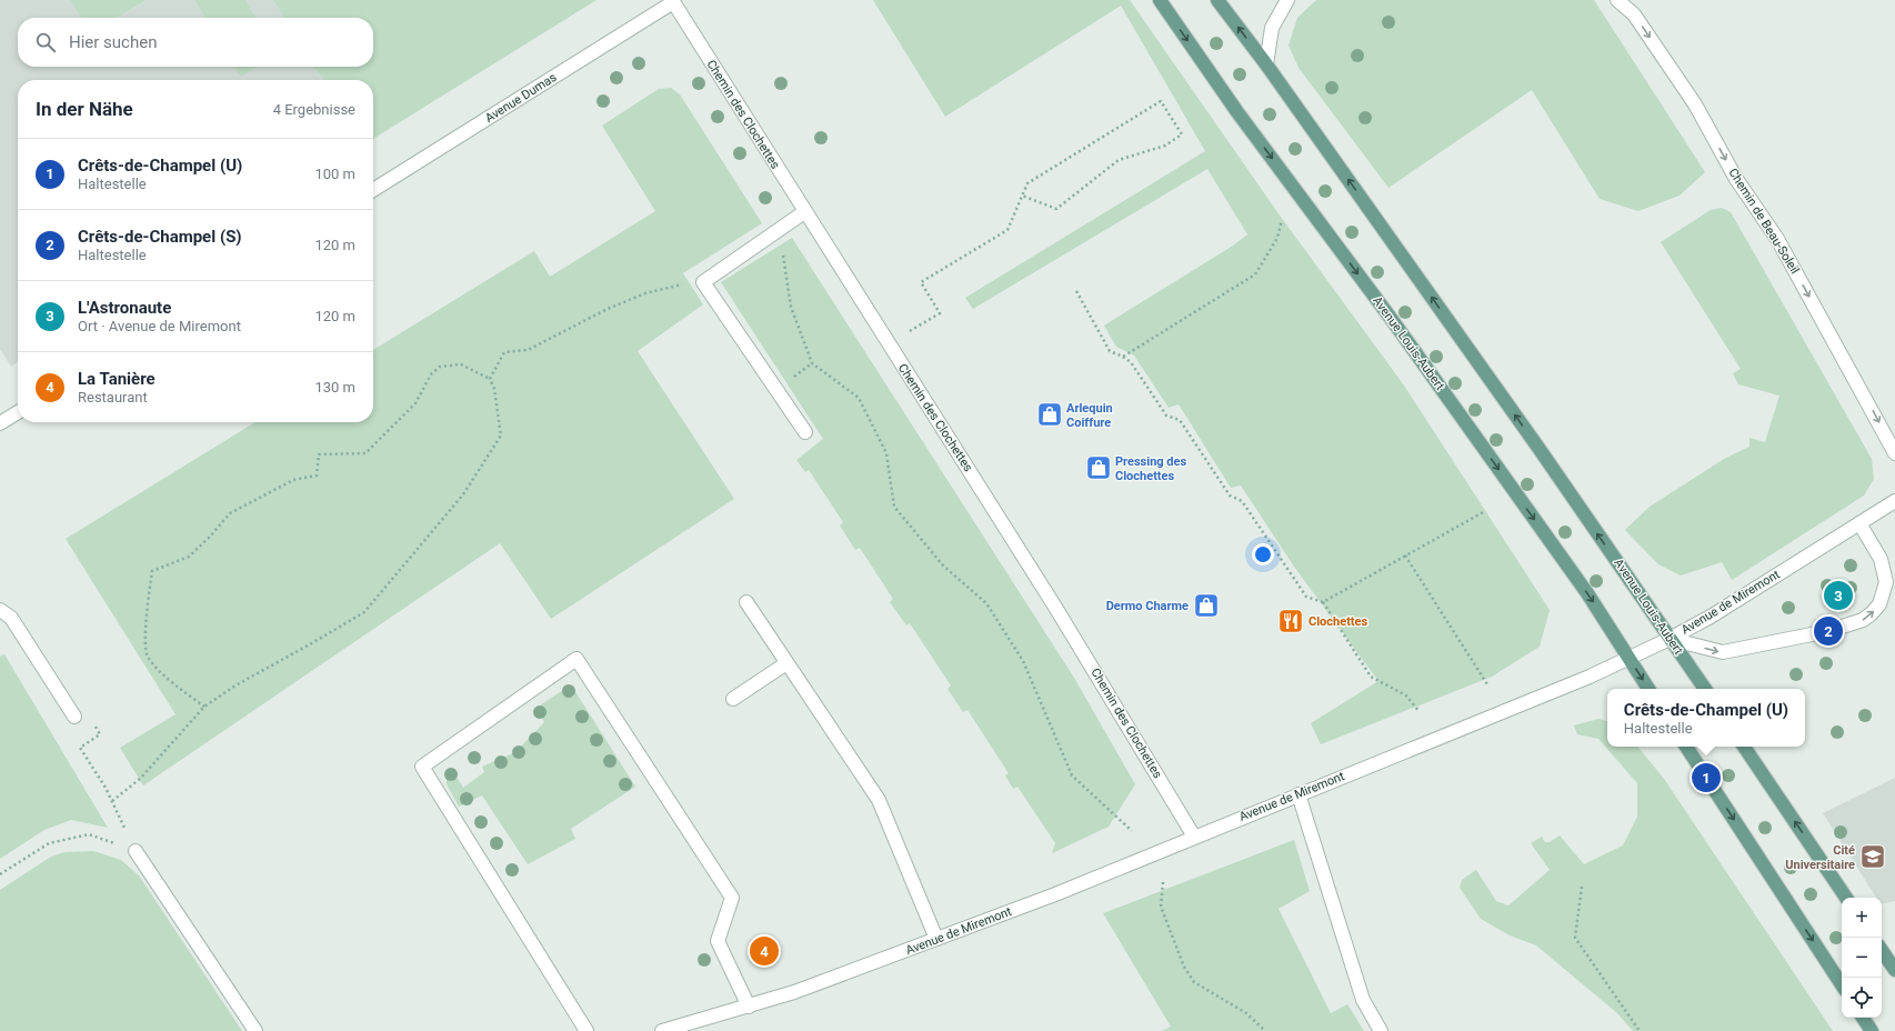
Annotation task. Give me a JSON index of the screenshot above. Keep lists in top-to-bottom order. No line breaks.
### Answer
{"streets":{"main road":["Avenue Louis-Aubert"],"street":["Avenue Dumas","Chemin des Clochettes","Chemin de Beau-Soleil","Avenue de Miremont"]},"crossings":[["Avenue Dumas","Chemin des Clochettes"],["Chemin des Clochettes","Avenue de Miremont"],["Avenue Louis-Aubert","Avenue de Miremont"]],"one_way":["Chemin de Beau-Soleil"],"places":{"shop":["Arlequin Coiffure","Pressing des Clochettes","Dermo Charme"],"restaurant":["Clochettes"],"school or university":["Cité Universitaire"]},"page":{"search":"Hier suchen","heading":["In der Nähe","4 Ergebnisse"],"list":[{"mark":"1","name":"Crêts-de-Champel (U)","note":"Haltestelle","value":"100 m"},{"mark":"2","name":"Crêts-de-Champel (S)","note":"Haltestelle","value":"120 m"},{"mark":"3","name":"L'Astronaute","note":"Ort · Avenue de Miremont","value":"120 m"},{"mark":"4","name":"La Tanière","note":"Restaurant","value":"130 m"}],"pins":["3","2","1","4"],"popup":["Crêts-de-Champel (U)","Haltestelle"],"map_buttons":["+","−"]}}
